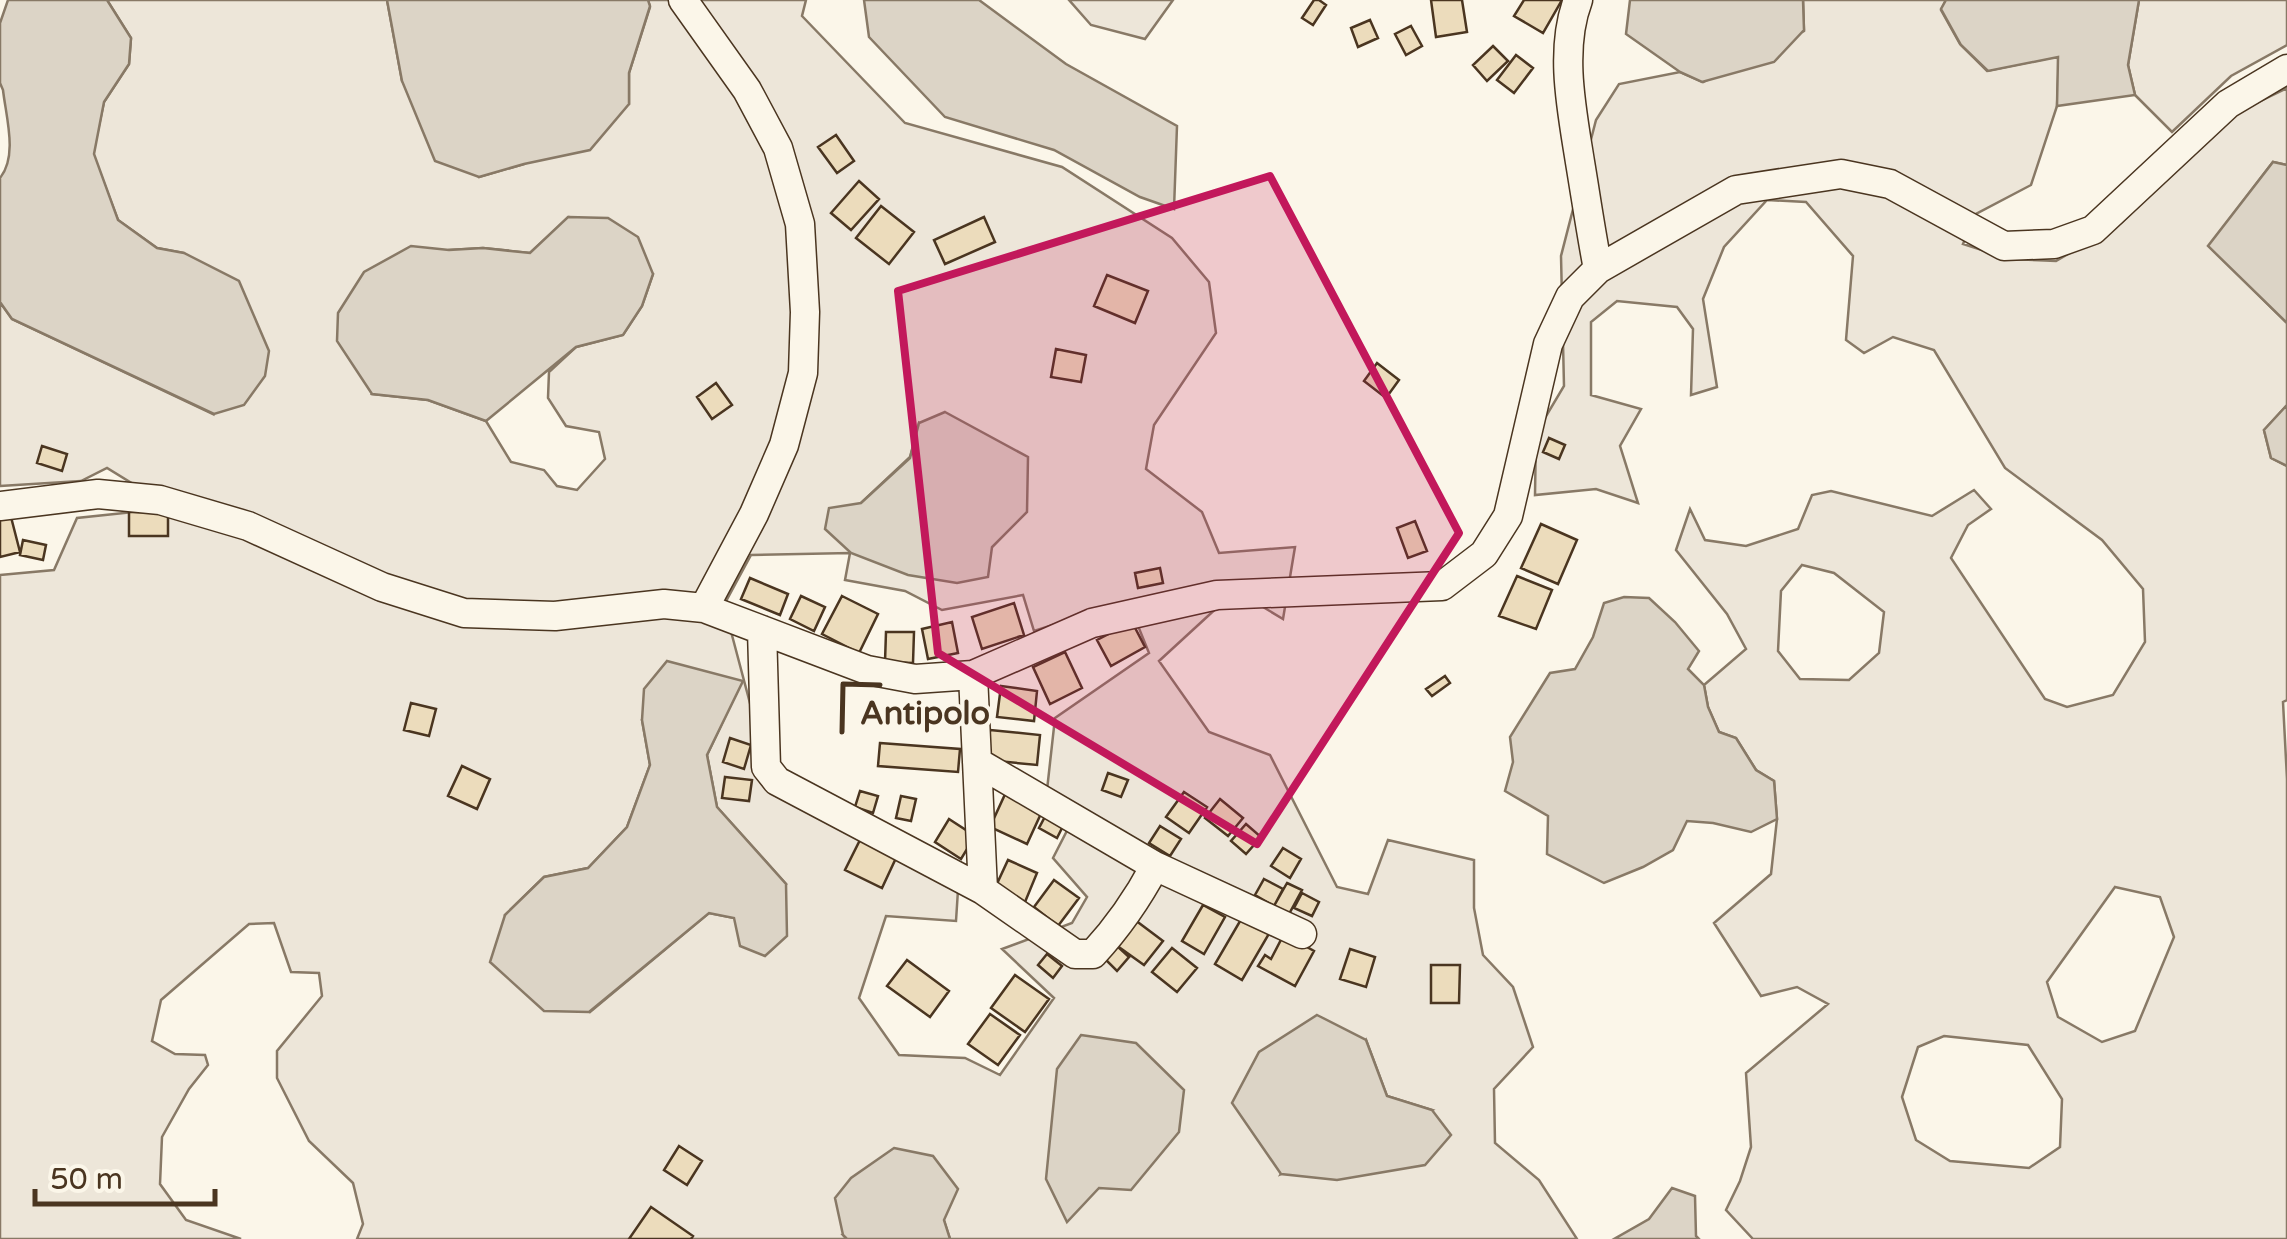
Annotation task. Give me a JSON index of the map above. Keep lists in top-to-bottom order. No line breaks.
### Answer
{"districts":["Antipolo"],"scale_bar":"50 m"}
